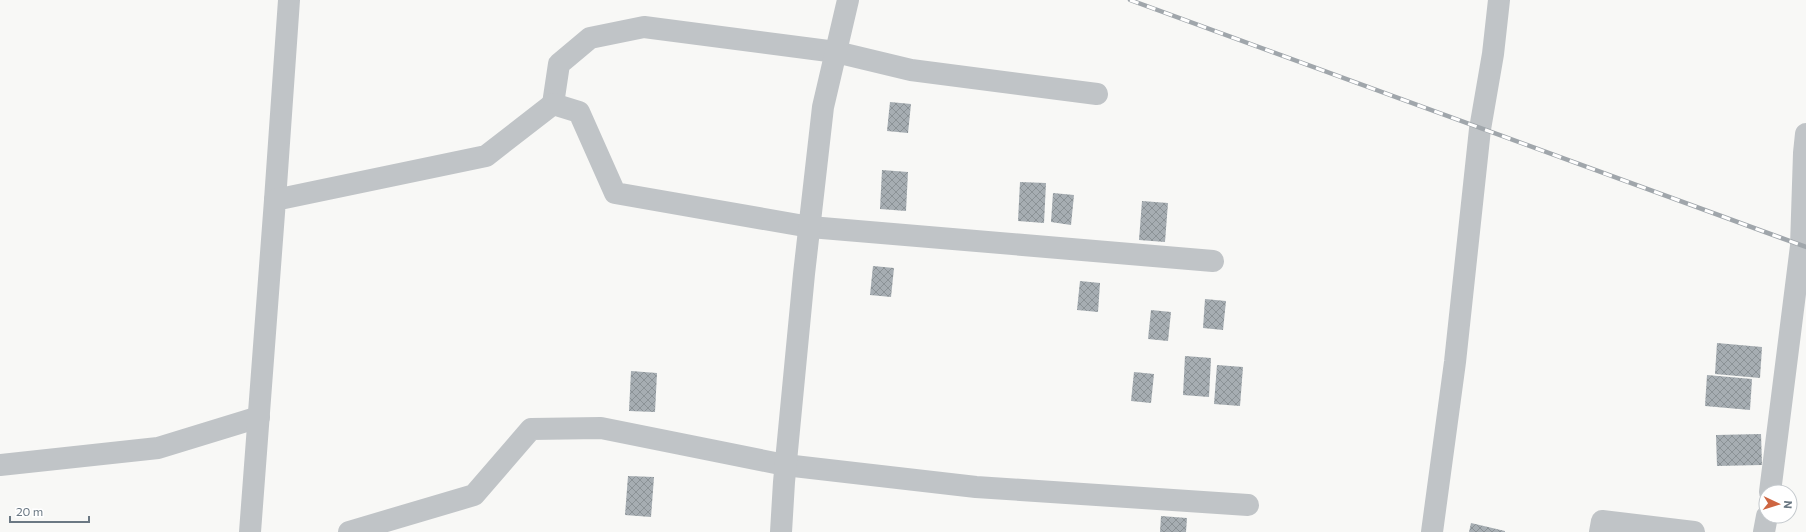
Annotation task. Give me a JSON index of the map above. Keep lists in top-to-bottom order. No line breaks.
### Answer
{"scale_bar":"20 m","north":"right"}
